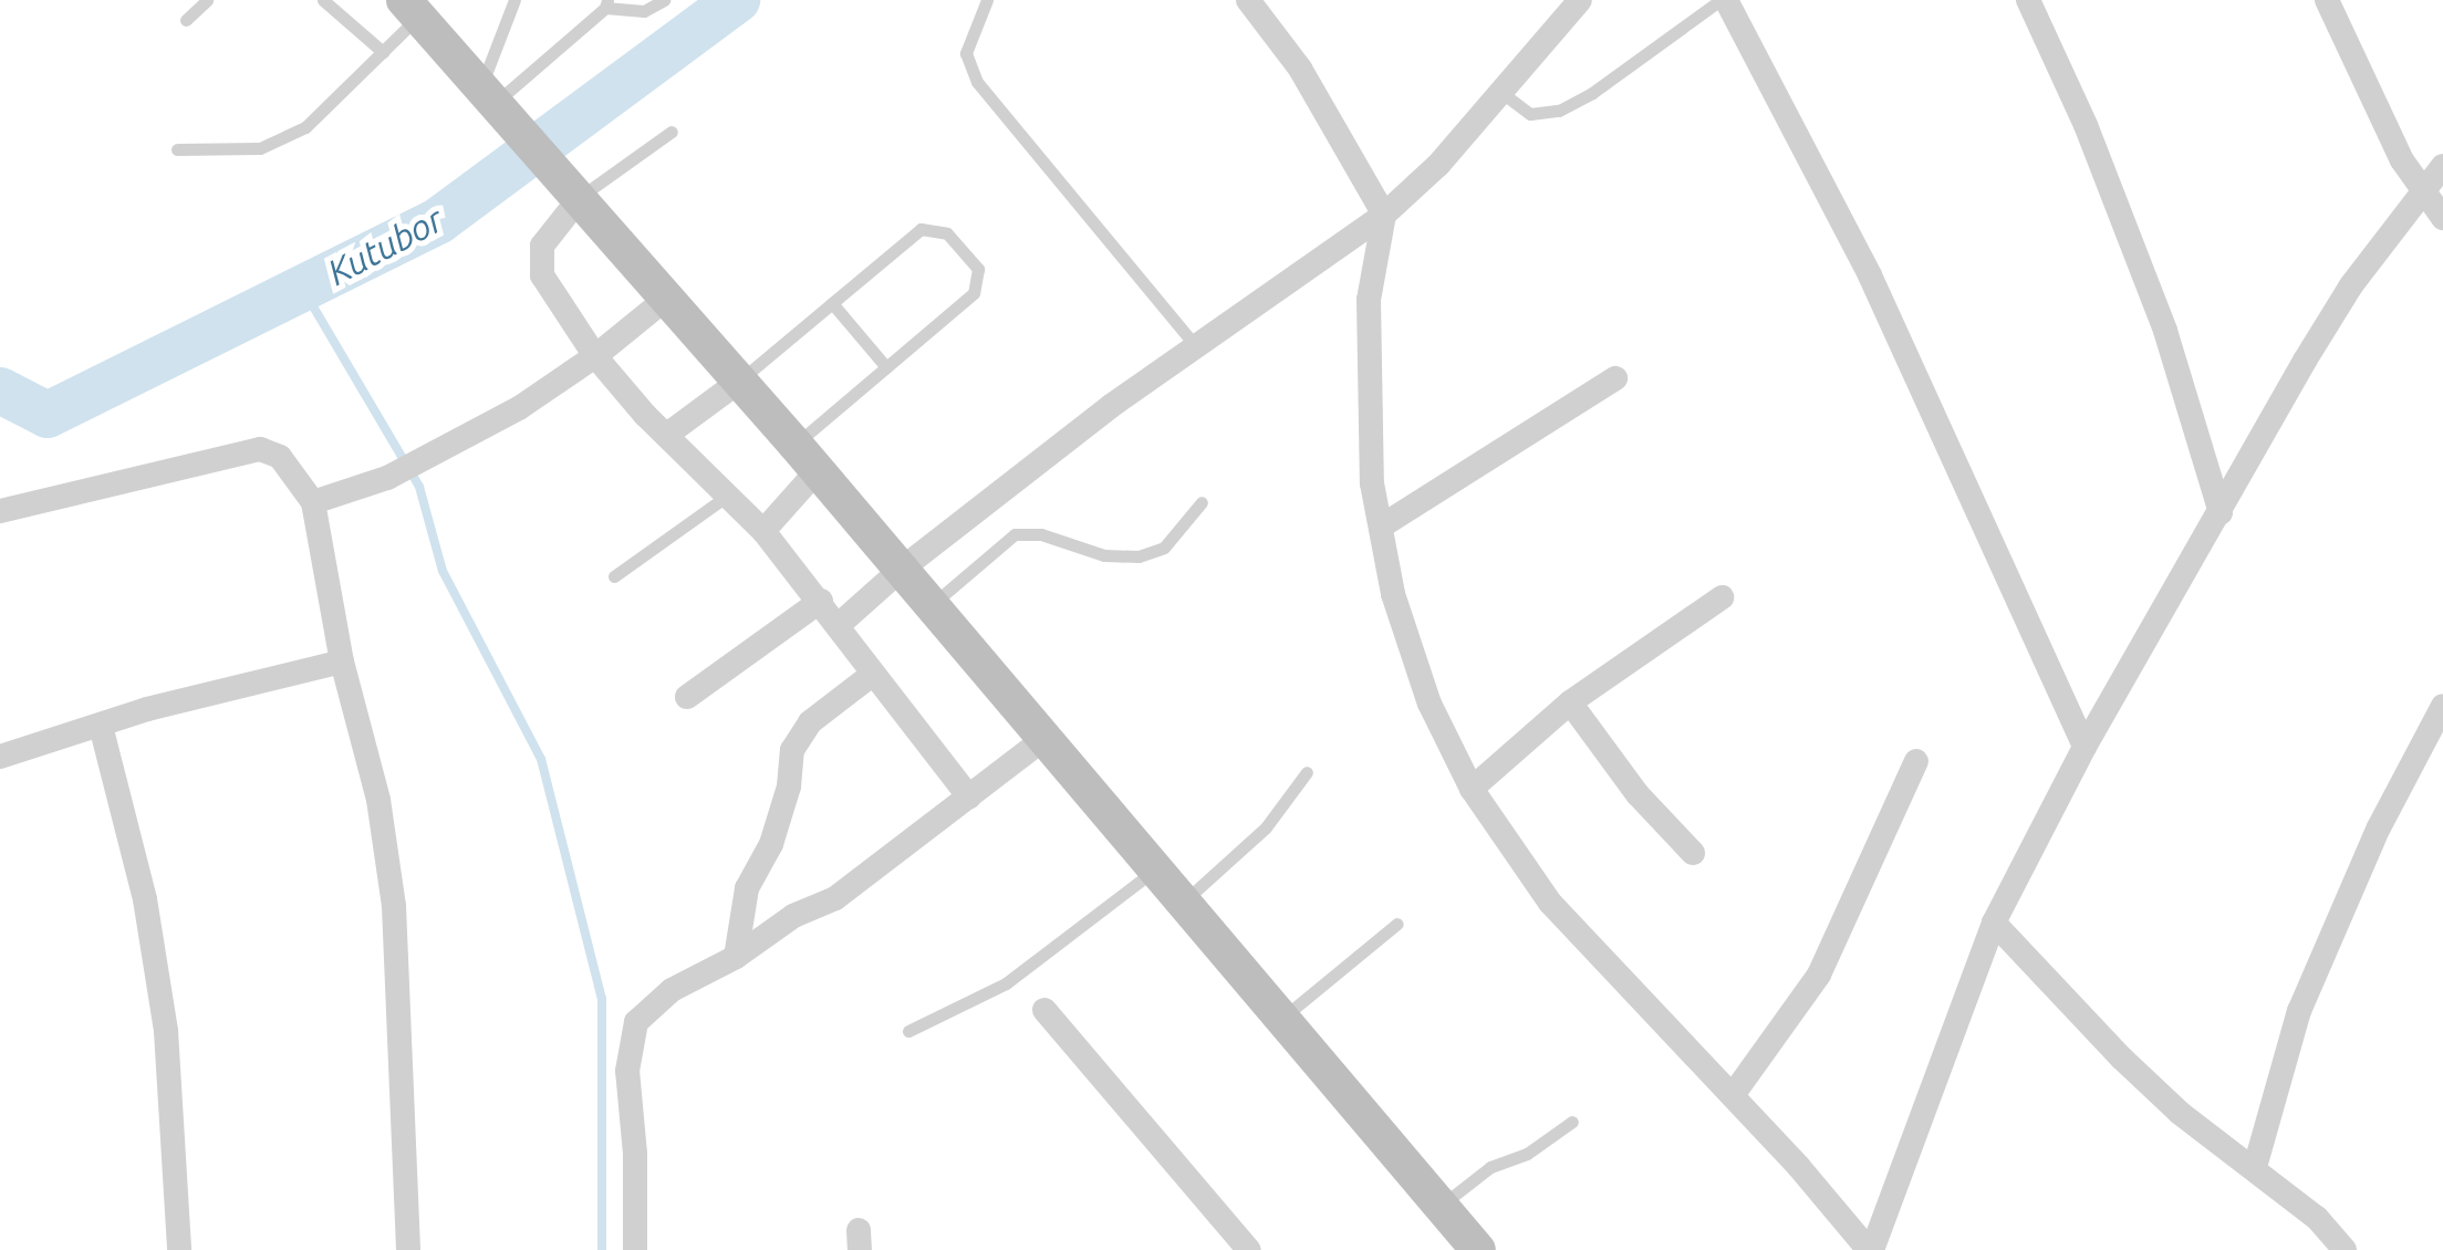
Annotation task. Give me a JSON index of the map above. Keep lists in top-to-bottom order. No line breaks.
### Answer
{"water":["Kutubor"]}
